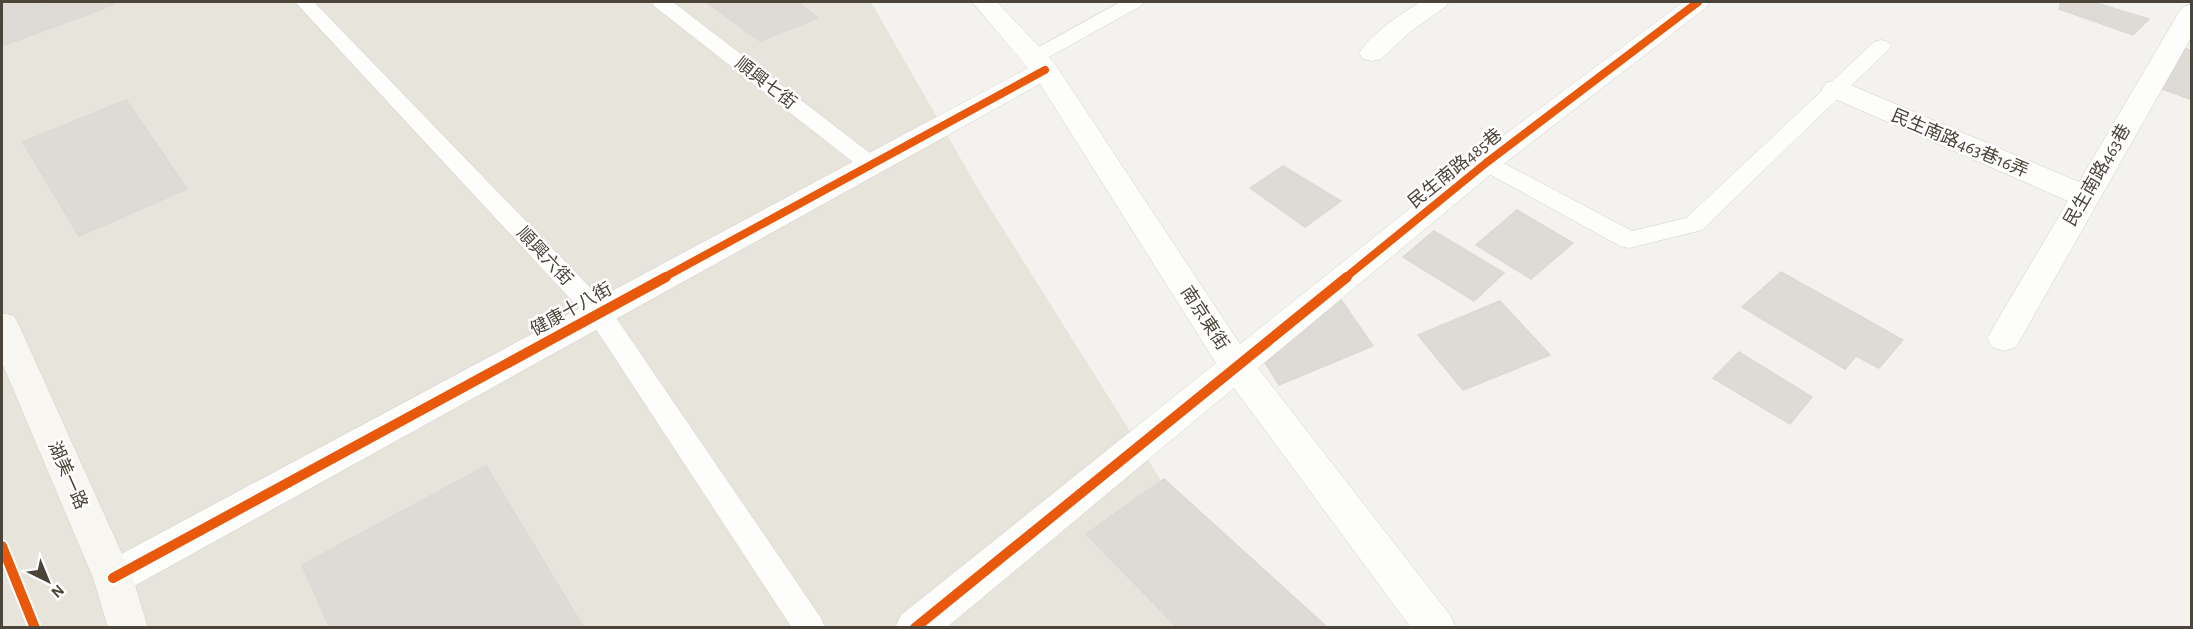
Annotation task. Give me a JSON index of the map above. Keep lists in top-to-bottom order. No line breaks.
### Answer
{"streets":{"street":["民生南路463巷16弄","民生南路485巷","民生南路463巷","健康十八街","南京東街","湖美一路"],"lane":["順興七街","順興六街"]},"crossings":[["順興七街","健康十八街"],["民生南路463巷16弄","民生南路463巷"],["民生南路485巷","南京東街"],["順興六街","健康十八街"],["健康十八街","南京東街"],["健康十八街","湖美一路"]],"north":"bottom right"}
